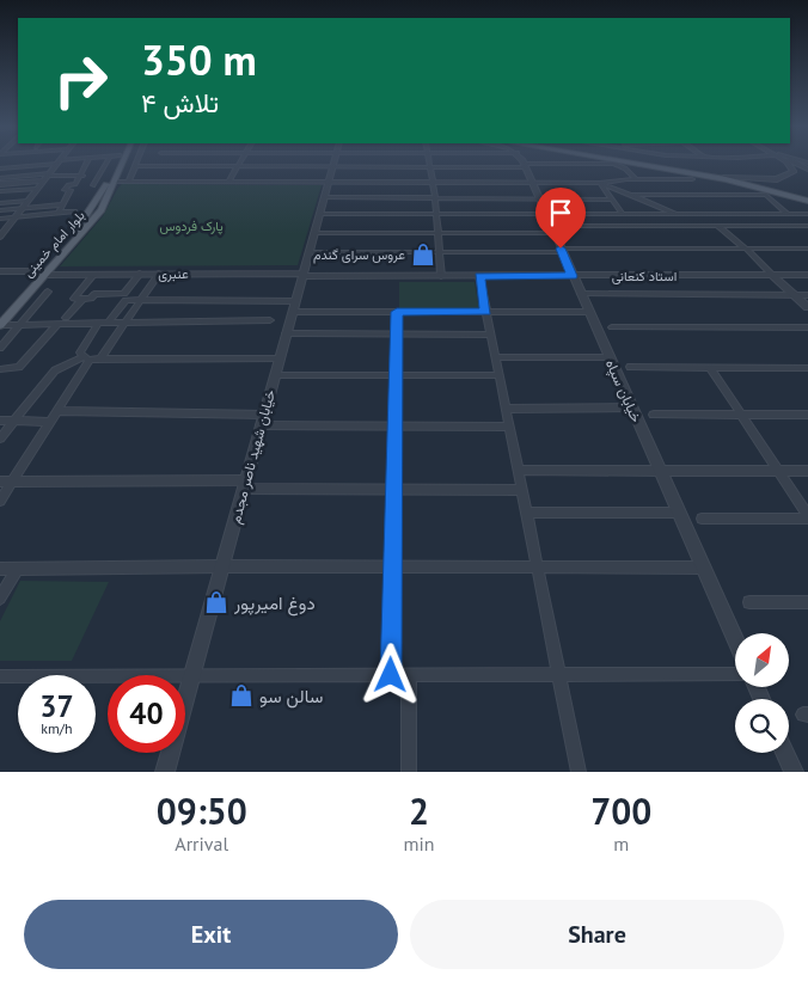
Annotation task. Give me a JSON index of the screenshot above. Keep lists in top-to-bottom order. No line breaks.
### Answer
{"streets":{"main road":["بلوار امام خمینی"],"street":["عنبری","استاد کنعانی","خیابان سپاه","خیابان شهید ناصر مجدم"]},"crossings":[["بلوار امام خمینی","عنبری"],["عنبری","استاد کنعانی"],["عنبری","خیابان شهید ناصر مجدم"],["استاد کنعانی","خیابان سپاه"],["استاد کنعانی","خیابان شهید ناصر مجدم"]],"parks":["پارک فردوس"],"places":{"shop":["عروس سرای گندم","دوغ امیرپور","سالن سو"]},"north":"top right","page":{"turn":["350 m","تلاش ۴"],"speed":"37 km/h","limit":"40","eta":["09:50","Arrival","2","min","700","m"],"buttons":["Exit","Share"]}}
